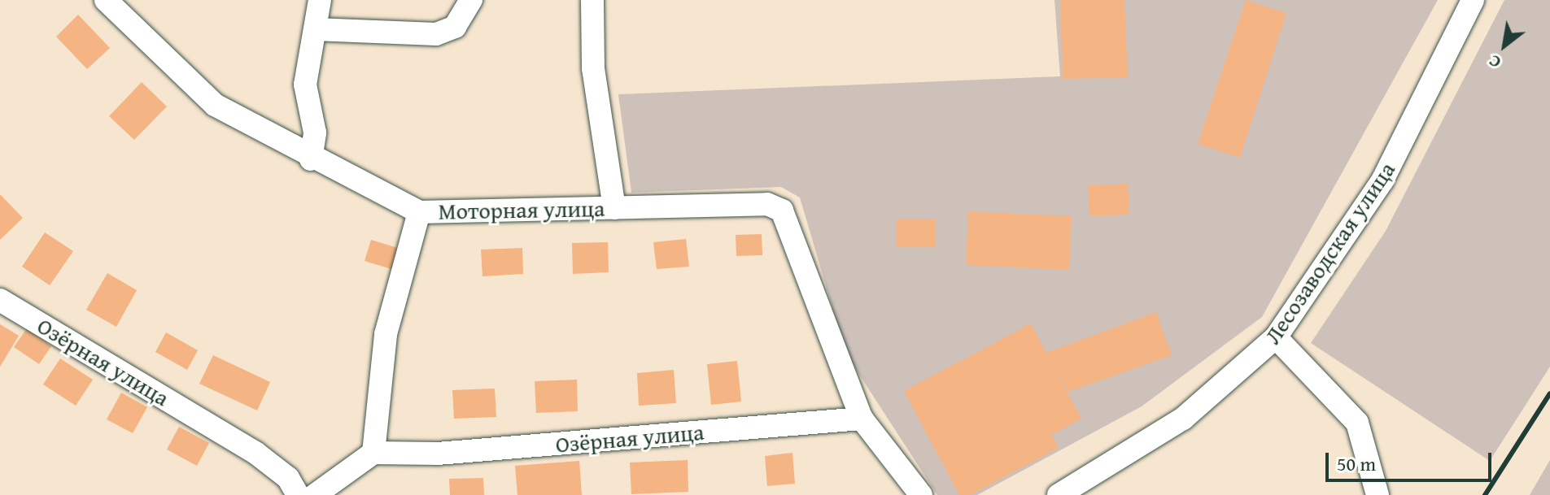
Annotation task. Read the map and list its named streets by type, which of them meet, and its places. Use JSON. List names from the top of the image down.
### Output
{
  "streets": {
    "street": ["Моторная улица", "Лесозаводская улица", "Озёрная улица"]
  },
  "crossings": [
    ["Моторная улица", "Озёрная улица"]
  ],
  "scale_bar": "50 m",
  "north": "bottom left"
}
